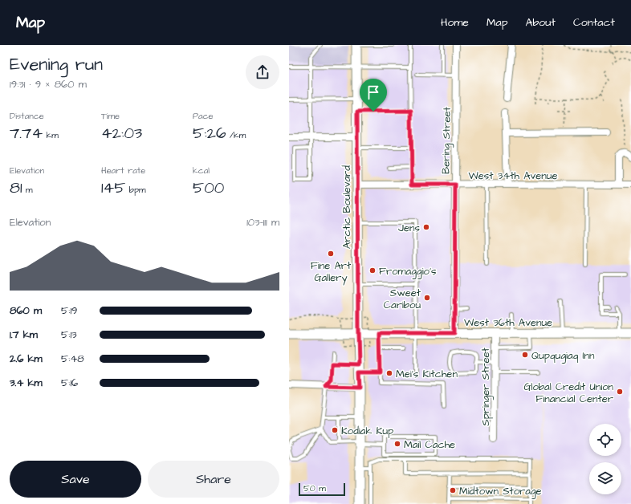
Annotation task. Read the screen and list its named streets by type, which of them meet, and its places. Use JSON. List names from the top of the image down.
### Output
{
  "streets": {
    "main road": ["Arctic Boulevard", "West 36th Avenue"],
    "street": ["Bering Street", "West 34th Avenue", "Springer Street"]
  },
  "crossings": [
    ["Bering Street", "West 34th Avenue"],
    ["Bering Street", "West 36th Avenue"],
    ["West 34th Avenue", "Arctic Boulevard"],
    ["Arctic Boulevard", "West 36th Avenue"],
    ["West 36th Avenue", "Springer Street"]
  ],
  "places": [
    "Jens",
    "Fine Art Gallery",
    "Fromaggio's",
    "Sweet Caribou",
    "Qupqugiaq Inn",
    "Mei’s Kitchen",
    "Global Credit Union Financial Center",
    "Kodiak Kup",
    "Mail Cache",
    "Midtown Storage"
  ],
  "scale_bar": "50 m",
  "page": {
    "header": "Map",
    "nav": [
      "Home",
      "Map",
      "About",
      "Contact"
    ],
    "heading": ["Evening run", "19:31 · 9 × 860 m"],
    "stats": [
      ["Distance", "7.74 km"],
      ["Time", "42:03"],
      ["Pace", "5:26 /km"],
      ["Elevation", "81 m"],
      ["Heart rate", "145 bpm"],
      ["kcal", "500"]
    ],
    "chart": ["Elevation", "103–111 m"],
    "list": [
      {
        "name": "860 m",
        "note": "5:19"
      },
      {
        "name": "1.7 km",
        "note": "5:13"
      },
      {
        "name": "2.6 km",
        "note": "5:48"
      },
      {
        "name": "3.4 km",
        "note": "5:16"
      }
    ],
    "buttons": ["Save", "Share"],
    "scale": "50 m"
  }
}
